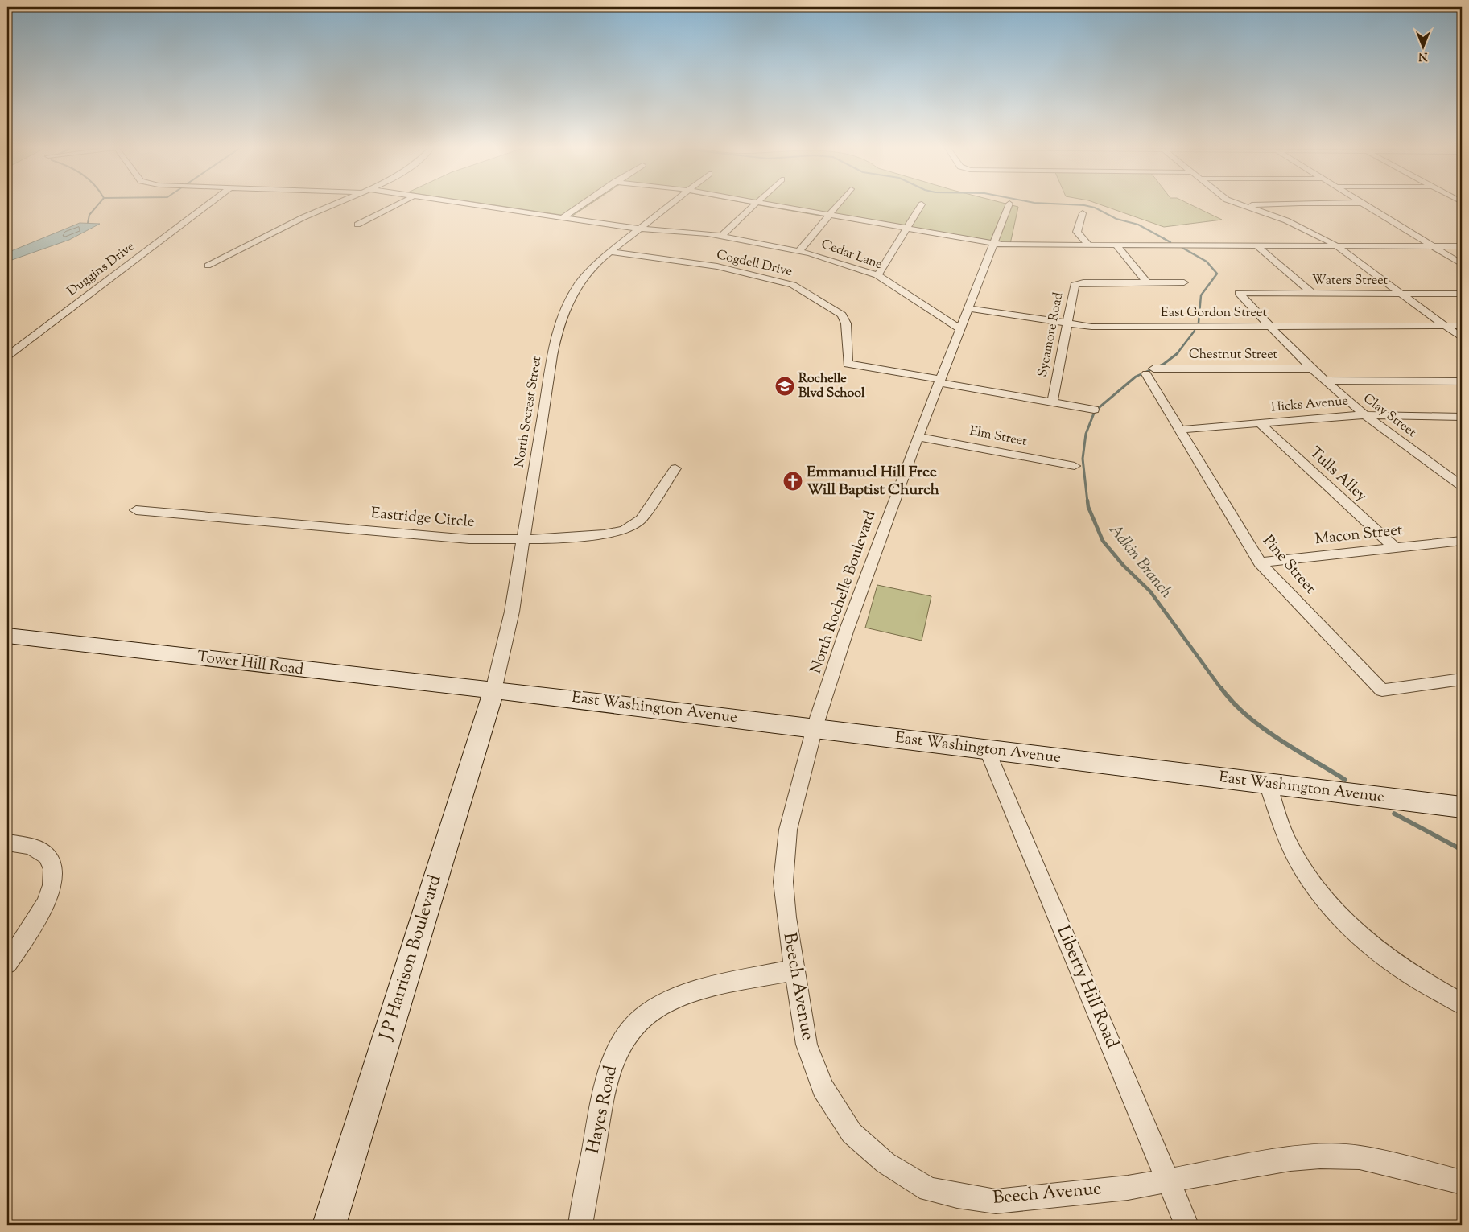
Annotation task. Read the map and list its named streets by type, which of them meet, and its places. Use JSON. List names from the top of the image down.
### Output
{
  "streets": {
    "street": [
      "Cedar Lane",
      "Cogdell Drive",
      "Duggins Drive",
      "Waters Street",
      "East Gordon Street",
      "Sycamore Road",
      "Chestnut Street",
      "Hicks Avenue",
      "North Secrest Street",
      "Clay Street",
      "Elm Street",
      "Tulls Alley",
      "Eastridge Circle",
      "Macon Street",
      "Pine Street",
      "North Rochelle Boulevard",
      "Tower Hill Road",
      "East Washington Avenue",
      "J P Harrison Boulevard",
      "Beech Avenue",
      "Liberty Hill Road",
      "Hayes Road"
    ]
  },
  "crossings": [
    ["Cedar Lane", "North Secrest Street"],
    ["Cedar Lane", "North Rochelle Boulevard"],
    ["Cogdell Drive", "North Secrest Street"],
    ["Cogdell Drive", "North Rochelle Boulevard"],
    ["Waters Street", "Clay Street"],
    ["East Gordon Street", "Sycamore Road"],
    ["East Gordon Street", "Clay Street"],
    ["East Gordon Street", "North Rochelle Boulevard"],
    ["Chestnut Street", "Hicks Avenue"],
    ["Chestnut Street", "Clay Street"],
    ["Chestnut Street", "Pine Street"],
    ["Hicks Avenue", "Clay Street"],
    ["Hicks Avenue", "Tulls Alley"],
    ["Hicks Avenue", "Pine Street"],
    ["North Secrest Street", "Eastridge Circle"],
    ["North Secrest Street", "Tower Hill Road"],
    ["North Secrest Street", "East Washington Avenue"],
    ["North Secrest Street", "J P Harrison Boulevard"],
    ["Elm Street", "North Rochelle Boulevard"],
    ["Tulls Alley", "Macon Street"],
    ["Macon Street", "Pine Street"],
    ["North Rochelle Boulevard", "East Washington Avenue"],
    ["North Rochelle Boulevard", "Beech Avenue"],
    ["Tower Hill Road", "East Washington Avenue"],
    ["Tower Hill Road", "J P Harrison Boulevard"],
    ["East Washington Avenue", "J P Harrison Boulevard"],
    ["East Washington Avenue", "Beech Avenue"],
    ["East Washington Avenue", "Liberty Hill Road"],
    ["Beech Avenue", "Liberty Hill Road"],
    ["Beech Avenue", "Hayes Road"]
  ],
  "water": ["Adkin Branch"],
  "places": {
    "school or university": ["Rochelle Blvd School"],
    "church": ["Emmanuel Hill Free Will Baptist Church"]
  },
  "north": "bottom"
}
